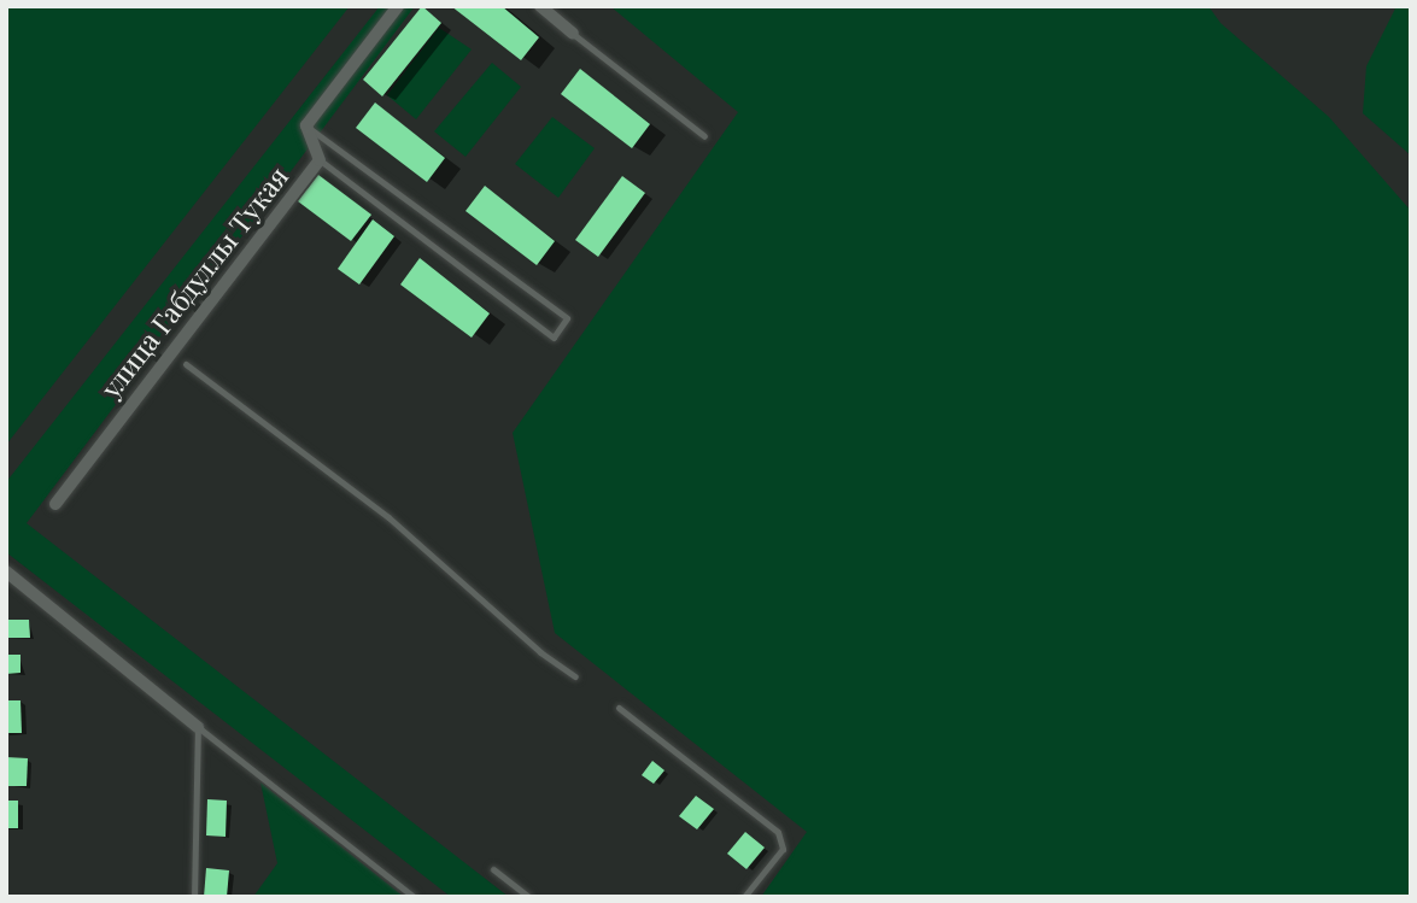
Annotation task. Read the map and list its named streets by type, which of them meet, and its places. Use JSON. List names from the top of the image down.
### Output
{
  "streets": {
    "street": ["улица Габдуллы Тукая"]
  }
}
